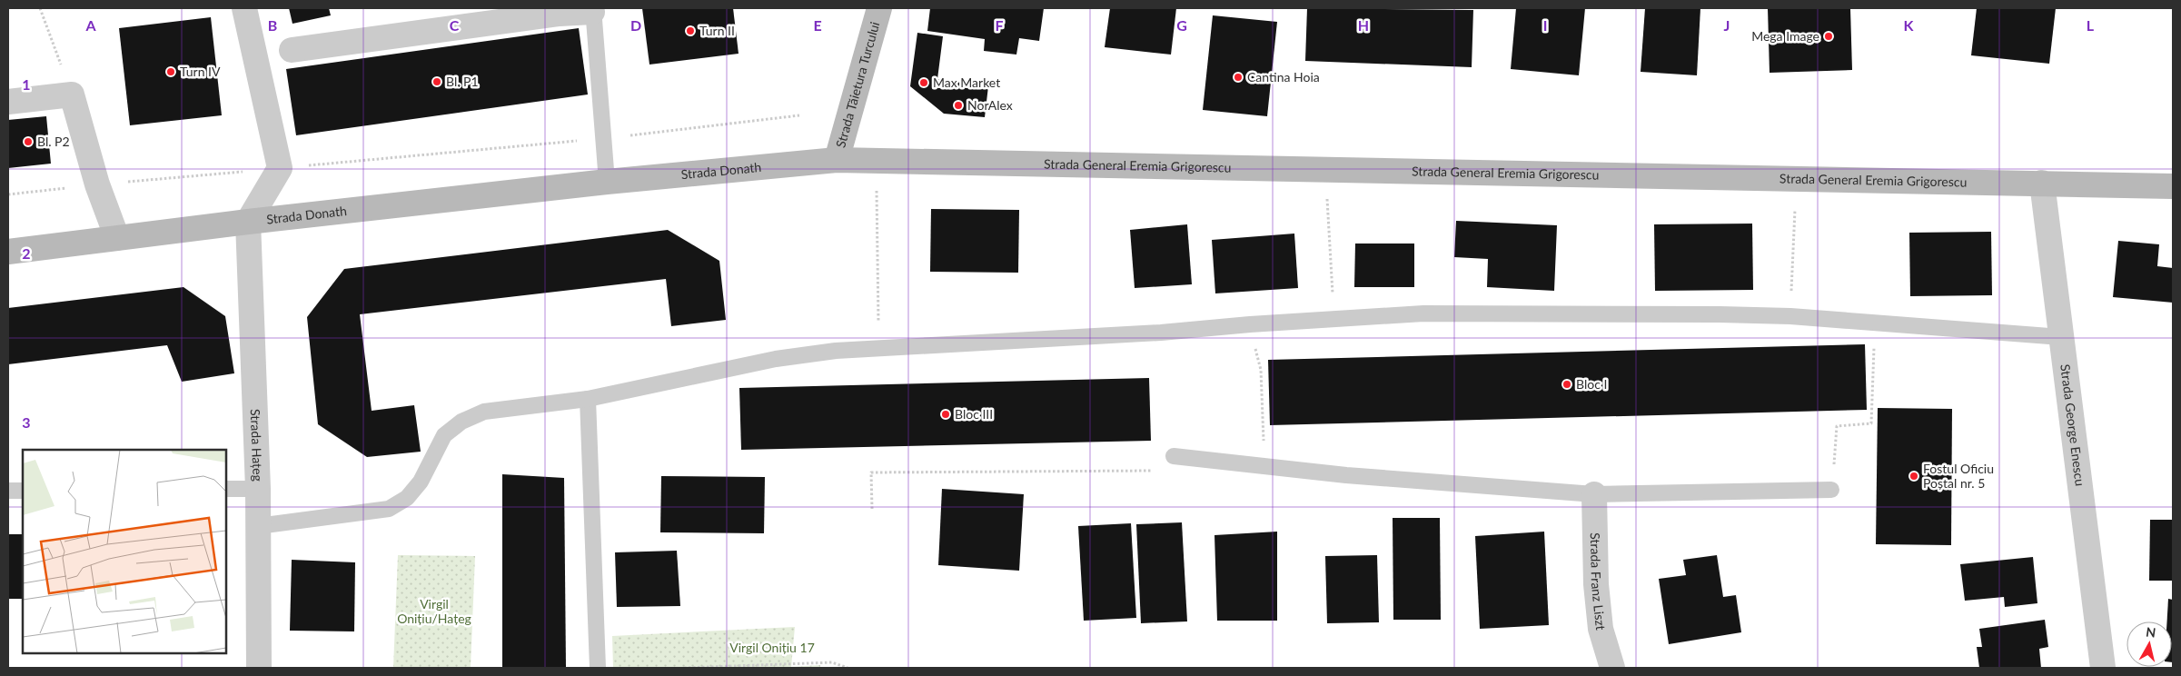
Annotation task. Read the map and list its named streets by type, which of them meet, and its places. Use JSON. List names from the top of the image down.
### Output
{
  "streets": {
    "main road": ["Strada Tăietura Turcului", "Strada General Eremia Grigorescu", "Strada Donath"],
    "street": ["Strada George Enescu", "Strada Hațeg", "Strada Franz Liszt"]
  },
  "crossings": [
    ["Strada Tăietura Turcului", "Strada General Eremia Grigorescu"],
    ["Strada Tăietura Turcului", "Strada Donath"],
    ["Strada General Eremia Grigorescu", "Strada Donath"],
    ["Strada General Eremia Grigorescu", "Strada George Enescu"],
    ["Strada Donath", "Strada Hațeg"]
  ],
  "parks": ["Virgil Onițiu/Hațeg", "Virgil Onițiu 17"],
  "places": [
    "Turn II",
    "Mega Image",
    "Turn IV",
    "Cantina Hoia",
    "Bl. P1",
    "Max Market",
    "NorAlex",
    "Bl. P2",
    "Bloc I",
    "Bloc III",
    "Fostul Oficiu Poștal nr. 5"
  ],
  "north": "top",
  "grid": {
    "columns": [
      "A",
      "B",
      "C",
      "D",
      "E",
      "F",
      "G",
      "H",
      "I",
      "J",
      "K",
      "L"
    ],
    "rows": ["1", "2", "3"]
  }
}
